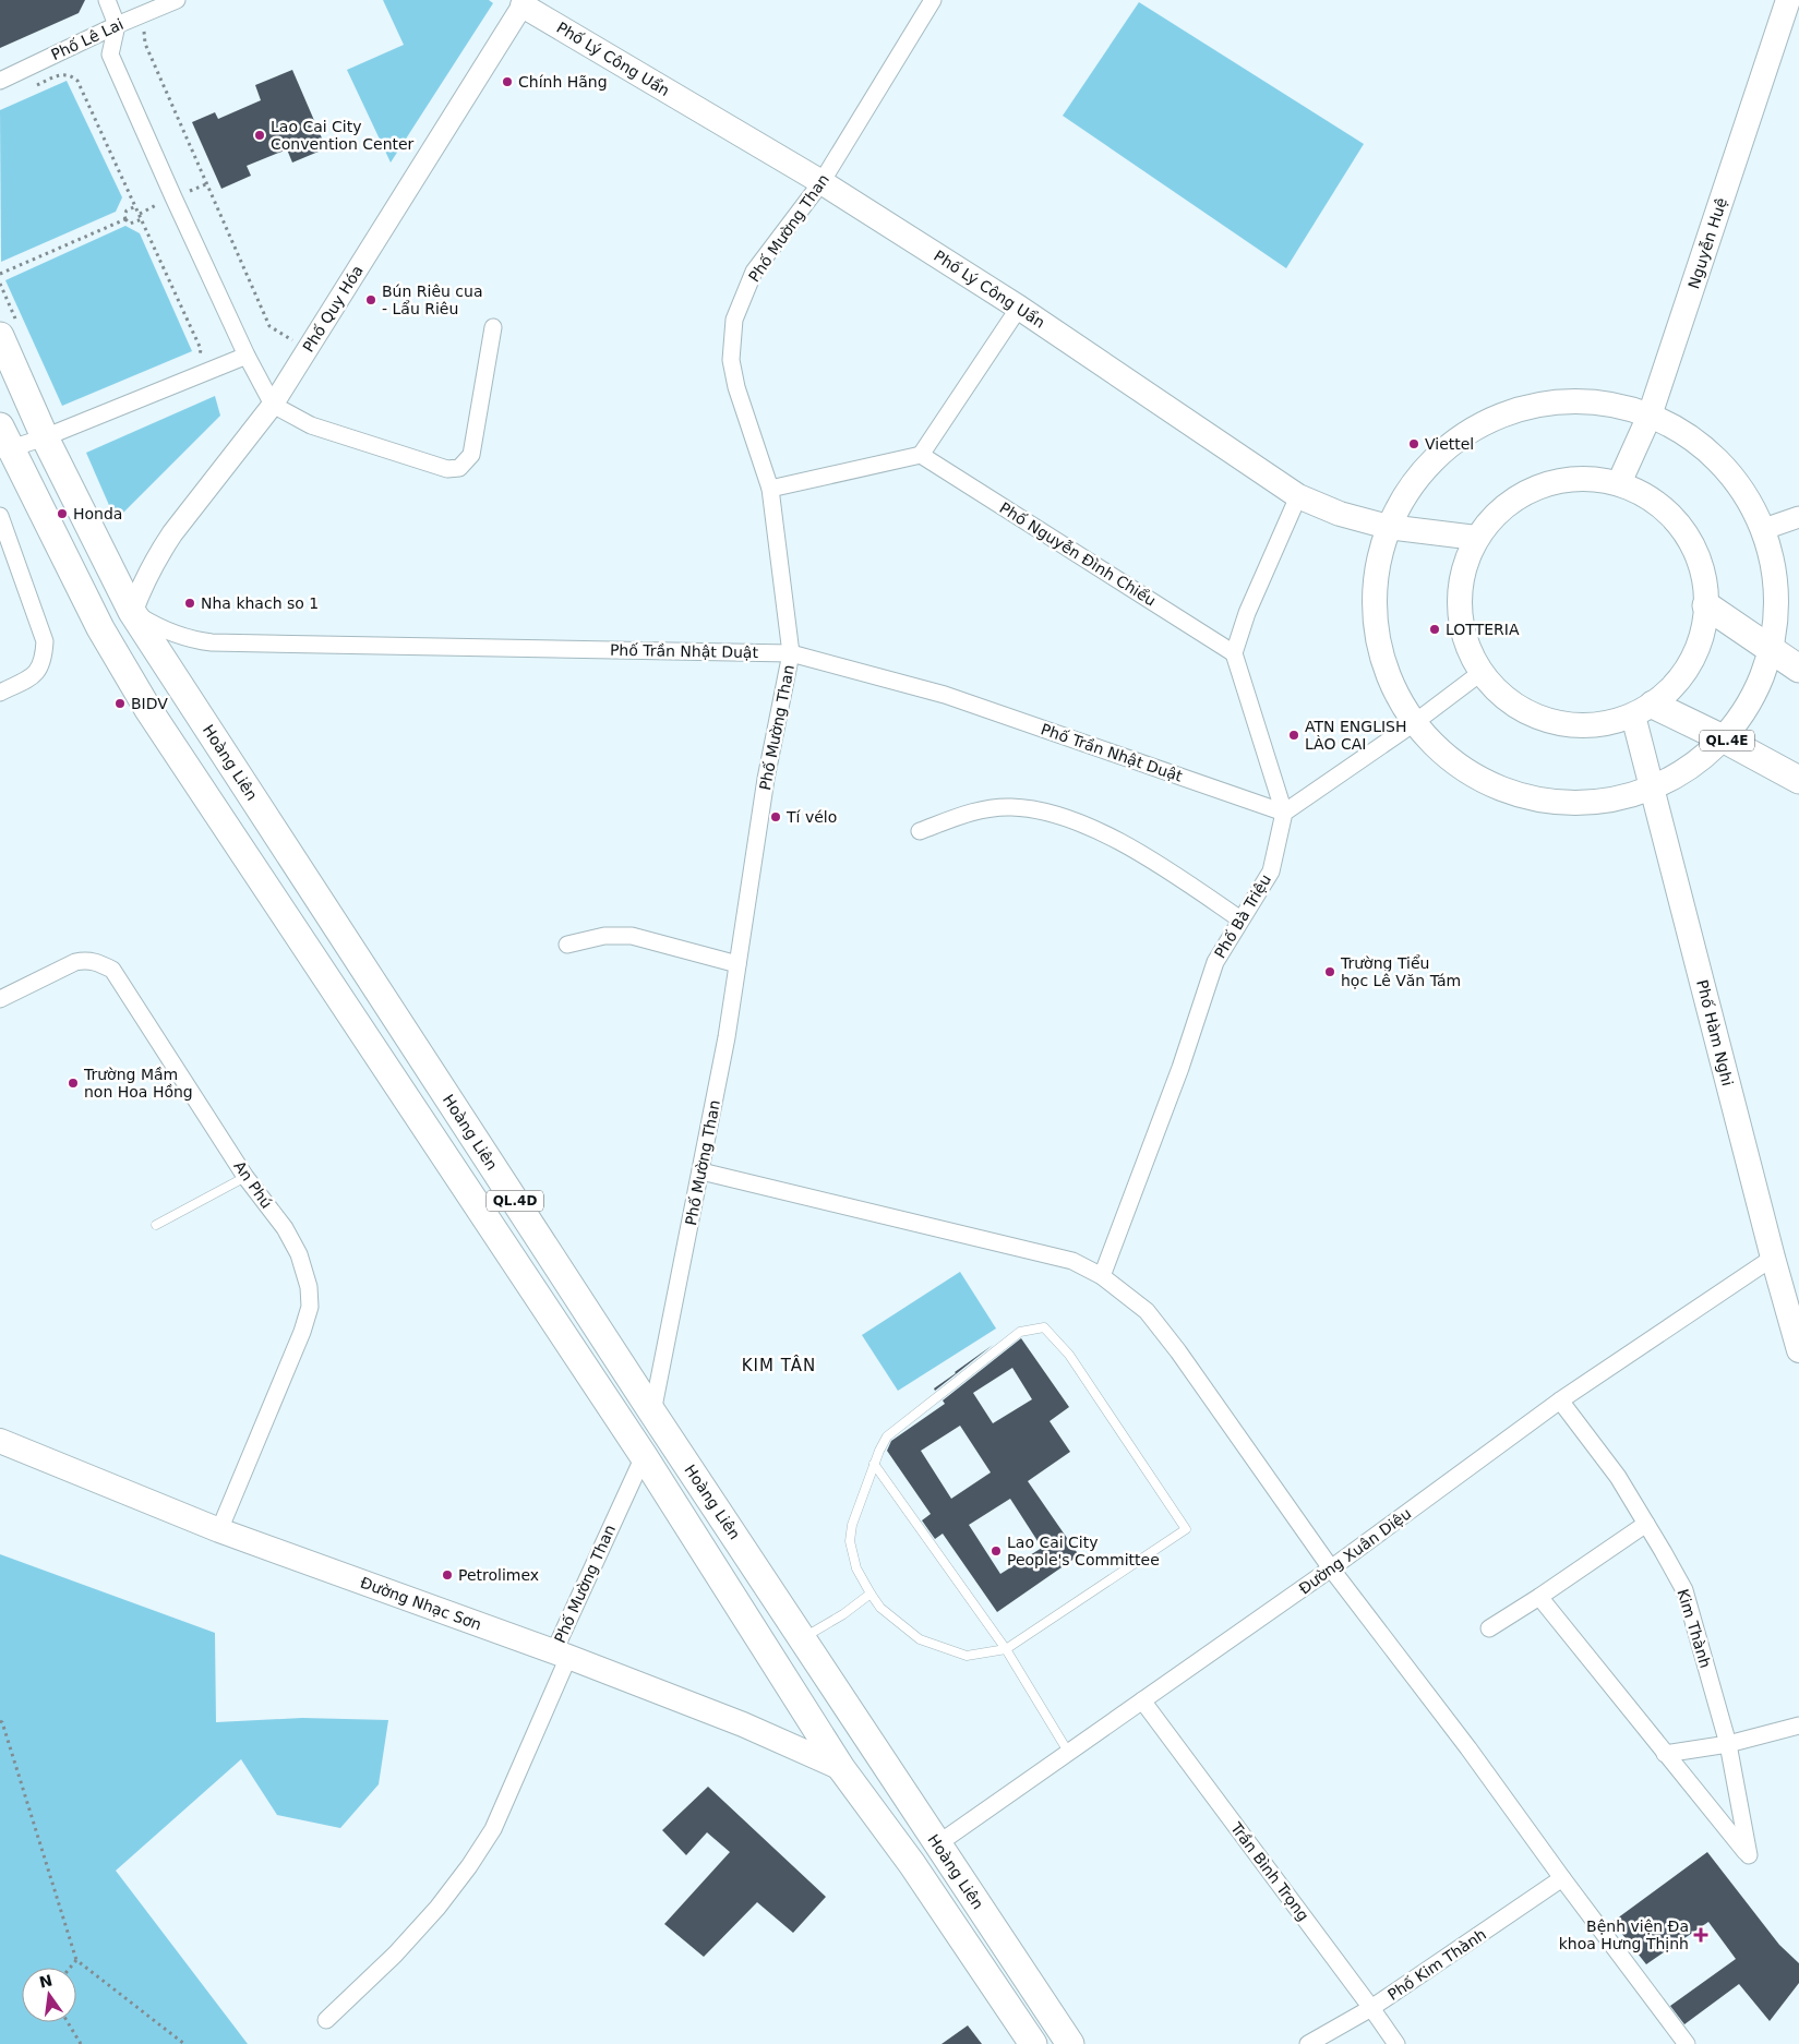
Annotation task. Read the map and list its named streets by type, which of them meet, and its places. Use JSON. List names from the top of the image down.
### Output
{
  "streets": {
    "main road": [
      "Phố Lý Công Uẩn",
      "Nguyễn Huệ",
      "QL.4E",
      "Hoàng Liên",
      "Phố Hàm Nghi",
      "QL.4D",
      "Đường Nhạc Sơn"
    ],
    "street": [
      "Phố Lê Lai",
      "Phố Mường Than",
      "Phố Quy Hóa",
      "Phố Nguyễn Đình Chiểu",
      "Phố Trần Nhật Duật",
      "Phố Bà Triệu",
      "An Phú",
      "Đường Xuân Diệu",
      "Kim Thành",
      "Trần Bình Trọng",
      "Phố Kim Thành"
    ]
  },
  "crossings": [
    ["Phố Lý Công Uẩn", "Phố Mường Than"],
    ["Phố Lý Công Uẩn", "Phố Quy Hóa"],
    ["Phố Mường Than", "Phố Trần Nhật Duật"],
    ["Phố Mường Than", "Hoàng Liên"],
    ["Phố Mường Than", "QL.4D"],
    ["Phố Mường Than", "Đường Nhạc Sơn"],
    ["Phố Quy Hóa", "Phố Trần Nhật Duật"],
    ["Phố Quy Hóa", "Hoàng Liên"],
    ["Phố Trần Nhật Duật", "Hoàng Liên"],
    ["Phố Trần Nhật Duật", "Phố Bà Triệu"],
    ["QL.4E", "Phố Hàm Nghi"],
    ["Hoàng Liên", "Đường Xuân Diệu"],
    ["Phố Hàm Nghi", "Đường Xuân Diệu"],
    ["An Phú", "Đường Nhạc Sơn"],
    ["QL.4D", "Đường Nhạc Sơn"],
    ["Đường Xuân Diệu", "Kim Thành"],
    ["Đường Xuân Diệu", "Trần Bình Trọng"],
    ["Trần Bình Trọng", "Phố Kim Thành"]
  ],
  "districts": ["KIM TÂN"],
  "places": {
    "other": [
      "Chính Hãng",
      "Lao Cai City Convention Center",
      "Bún Riêu cua - Lẩu Riêu",
      "Viettel",
      "Honda",
      "Nha khach so 1",
      "LOTTERIA",
      "BIDV",
      "ATN ENGLISH LÀO CAI",
      "Tí vélo",
      "Trường Tiểu học Lê Văn Tám",
      "Trường Mầm non Hoa Hồng",
      "Lao Cai City People's Committee",
      "Petrolimex"
    ],
    "health": ["Bệnh viện Đa khoa Hưng Thịnh"]
  },
  "north": "top"
}
